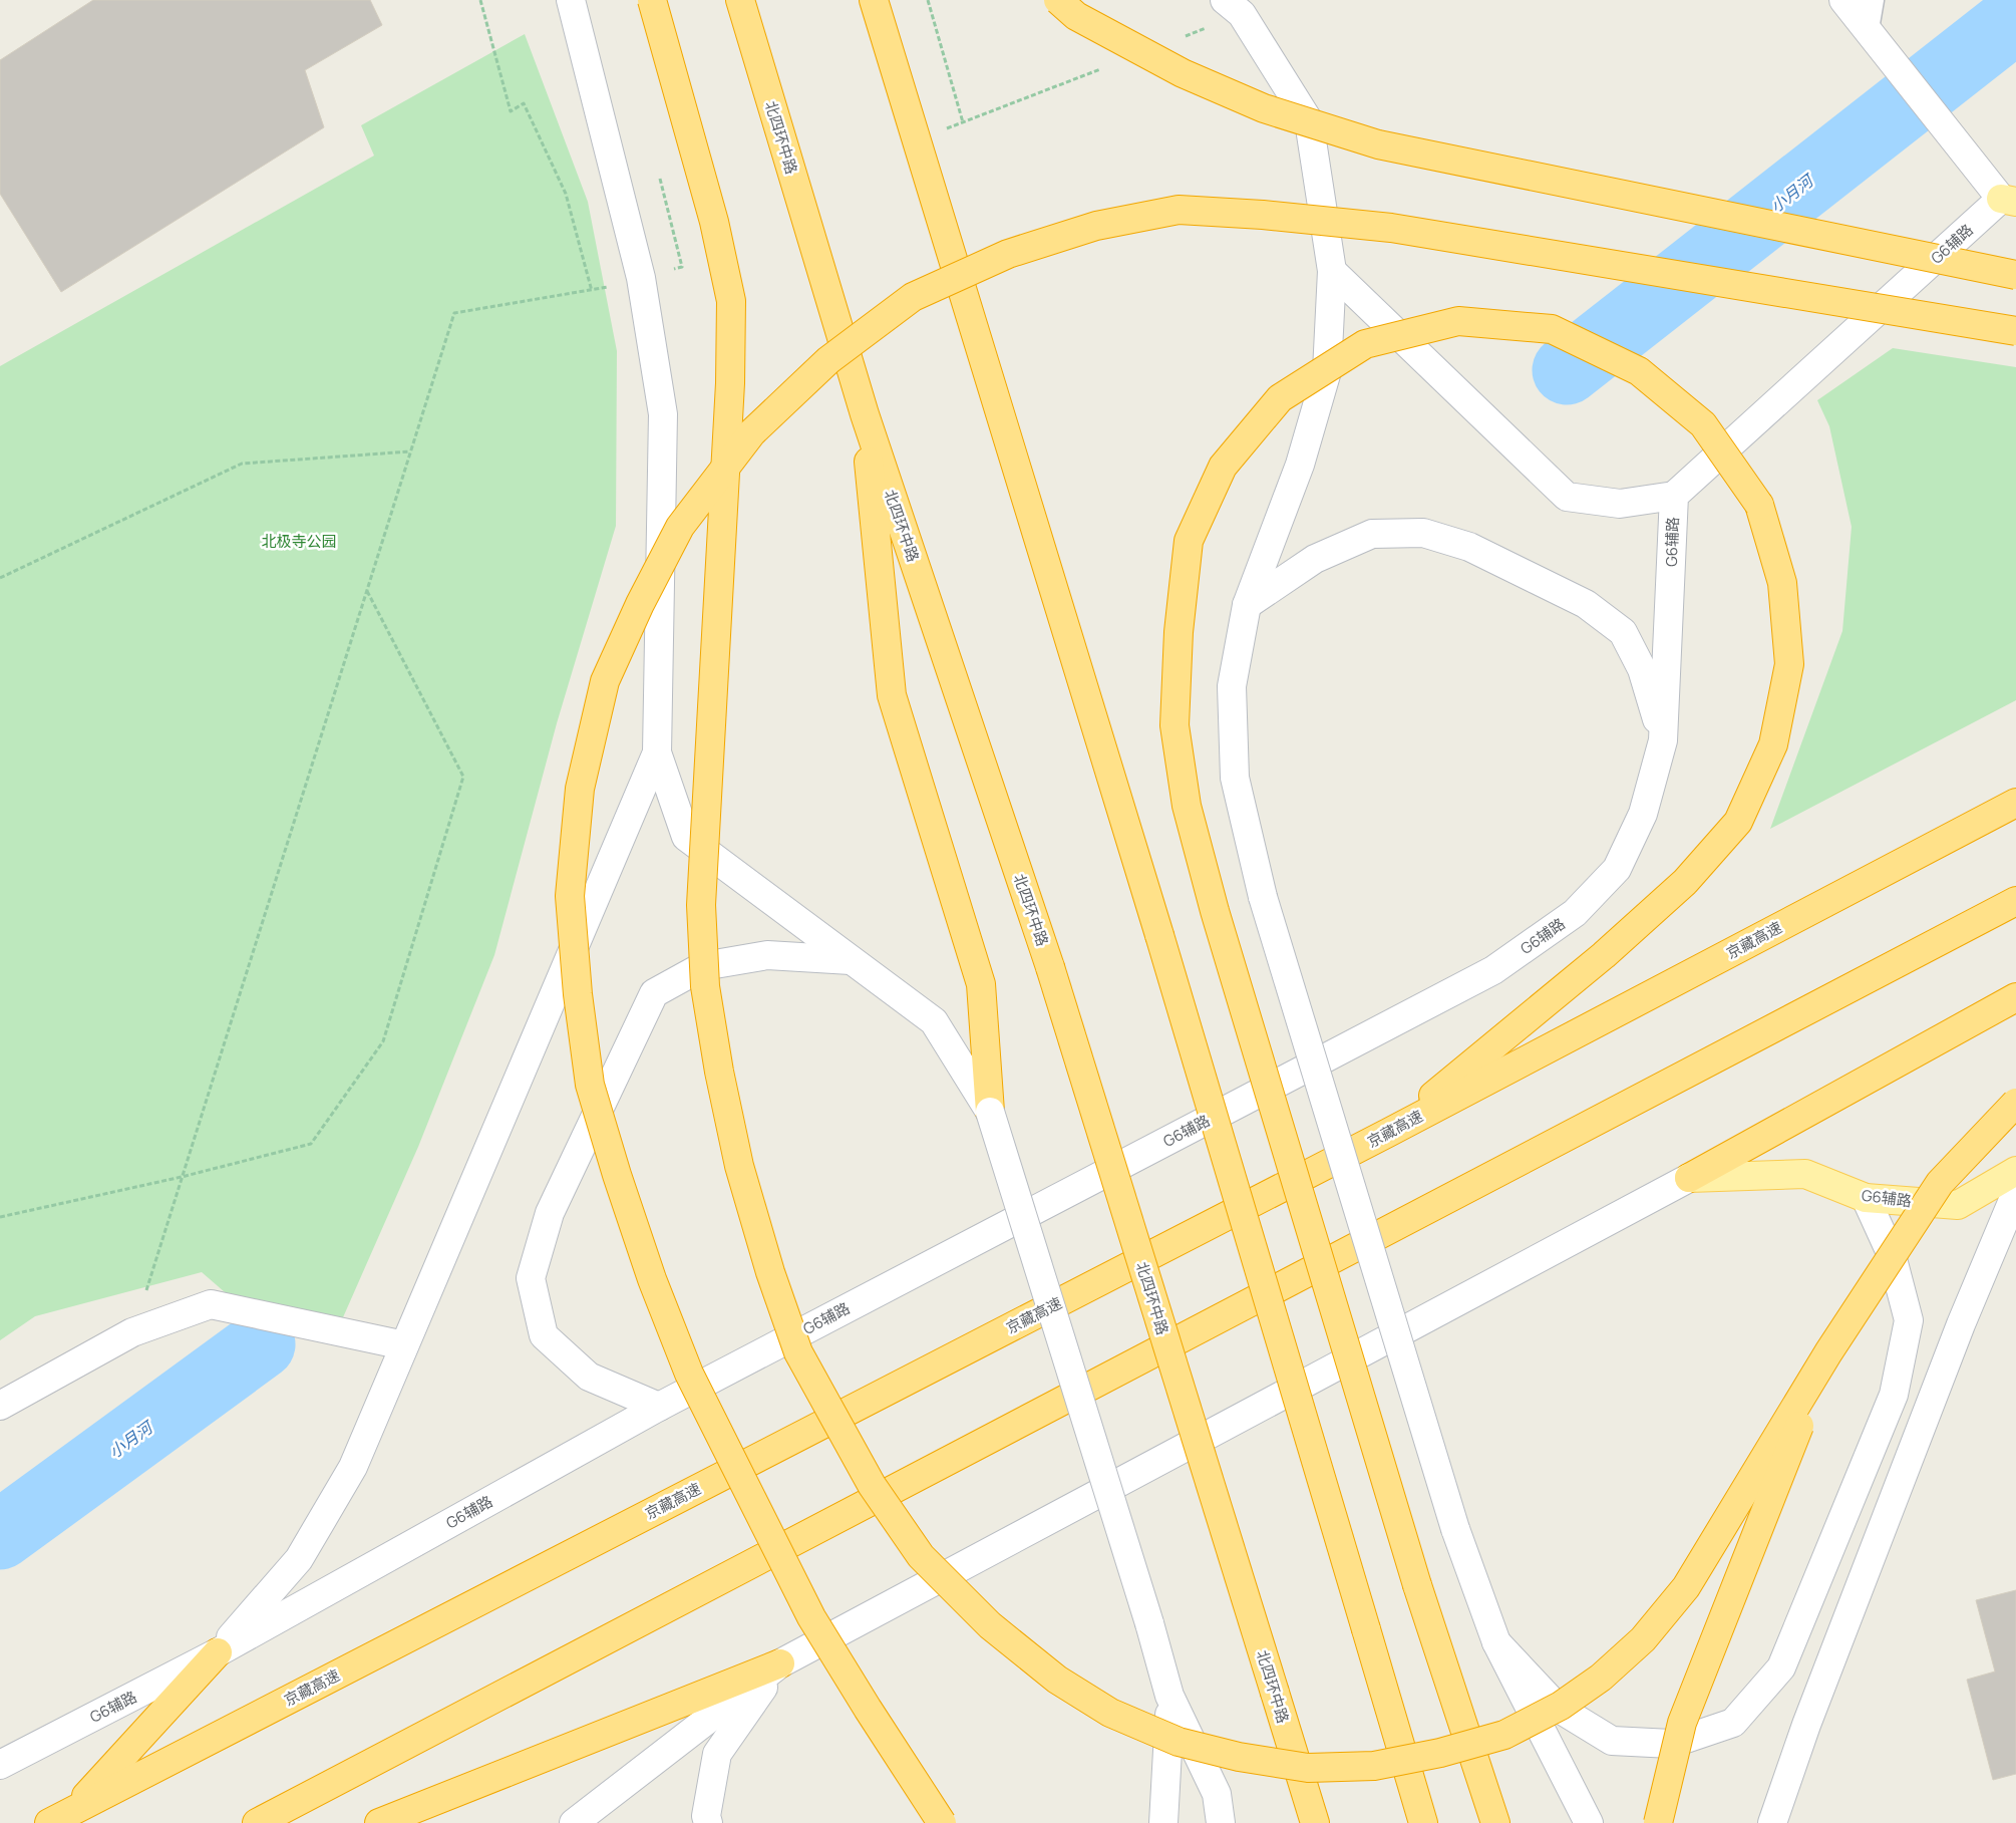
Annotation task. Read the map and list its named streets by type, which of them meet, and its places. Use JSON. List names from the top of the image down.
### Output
{
  "streets": {
    "highway": ["北四环中路", "京藏高速"],
    "main road": ["G6辅路"]
  },
  "water": ["小月河"],
  "parks": ["北极寺公园"]
}
